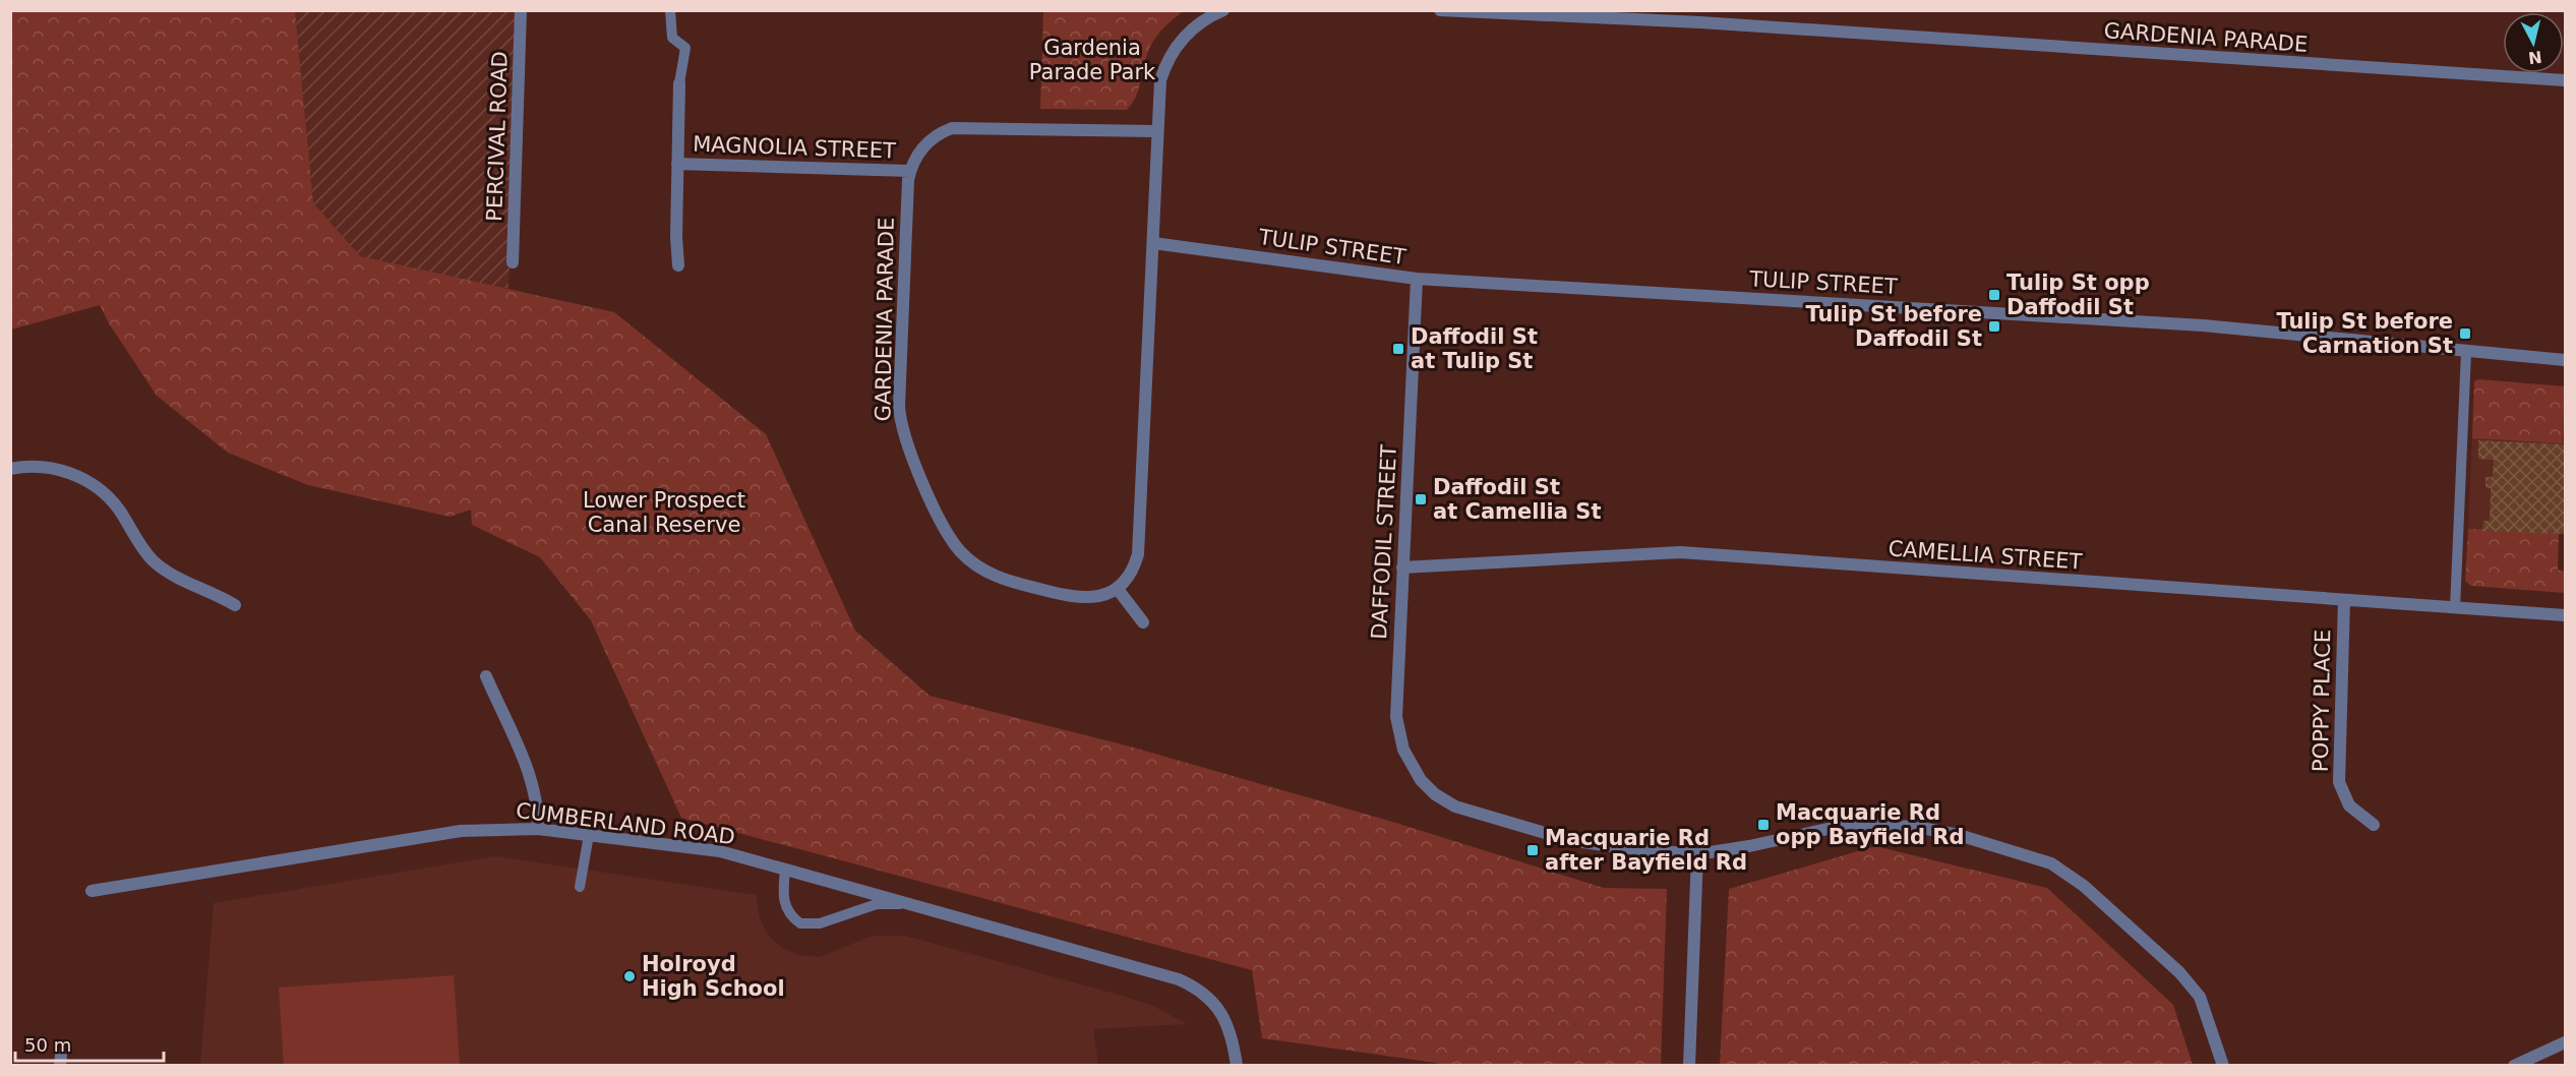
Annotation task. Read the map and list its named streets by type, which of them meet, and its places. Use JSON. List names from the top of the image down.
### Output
{
  "streets": {
    "street": [
      "GARDENIA PARADE",
      "PERCIVAL ROAD",
      "MAGNOLIA STREET",
      "TULIP STREET",
      "DAFFODIL STREET",
      "CAMELLIA STREET",
      "POPPY PLACE",
      "CUMBERLAND ROAD"
    ]
  },
  "crossings": [
    ["GARDENIA PARADE", "MAGNOLIA STREET"],
    ["TULIP STREET", "DAFFODIL STREET"],
    ["DAFFODIL STREET", "CAMELLIA STREET"],
    ["CAMELLIA STREET", "POPPY PLACE"]
  ],
  "parks": ["Gardenia Parade Park", "Lower Prospect Canal Reserve"],
  "places": {
    "transit": [
      "Tulip St opp Daffodil St",
      "Tulip St before Daffodil St",
      "Tulip St before Carnation St",
      "Daffodil St at Tulip St",
      "Daffodil St at Camellia St",
      "Macquarie Rd opp Bayfield Rd",
      "Macquarie Rd after Bayfield Rd"
    ],
    "other": ["Holroyd High School"]
  },
  "scale_bar": "50 m",
  "north": "bottom"
}
